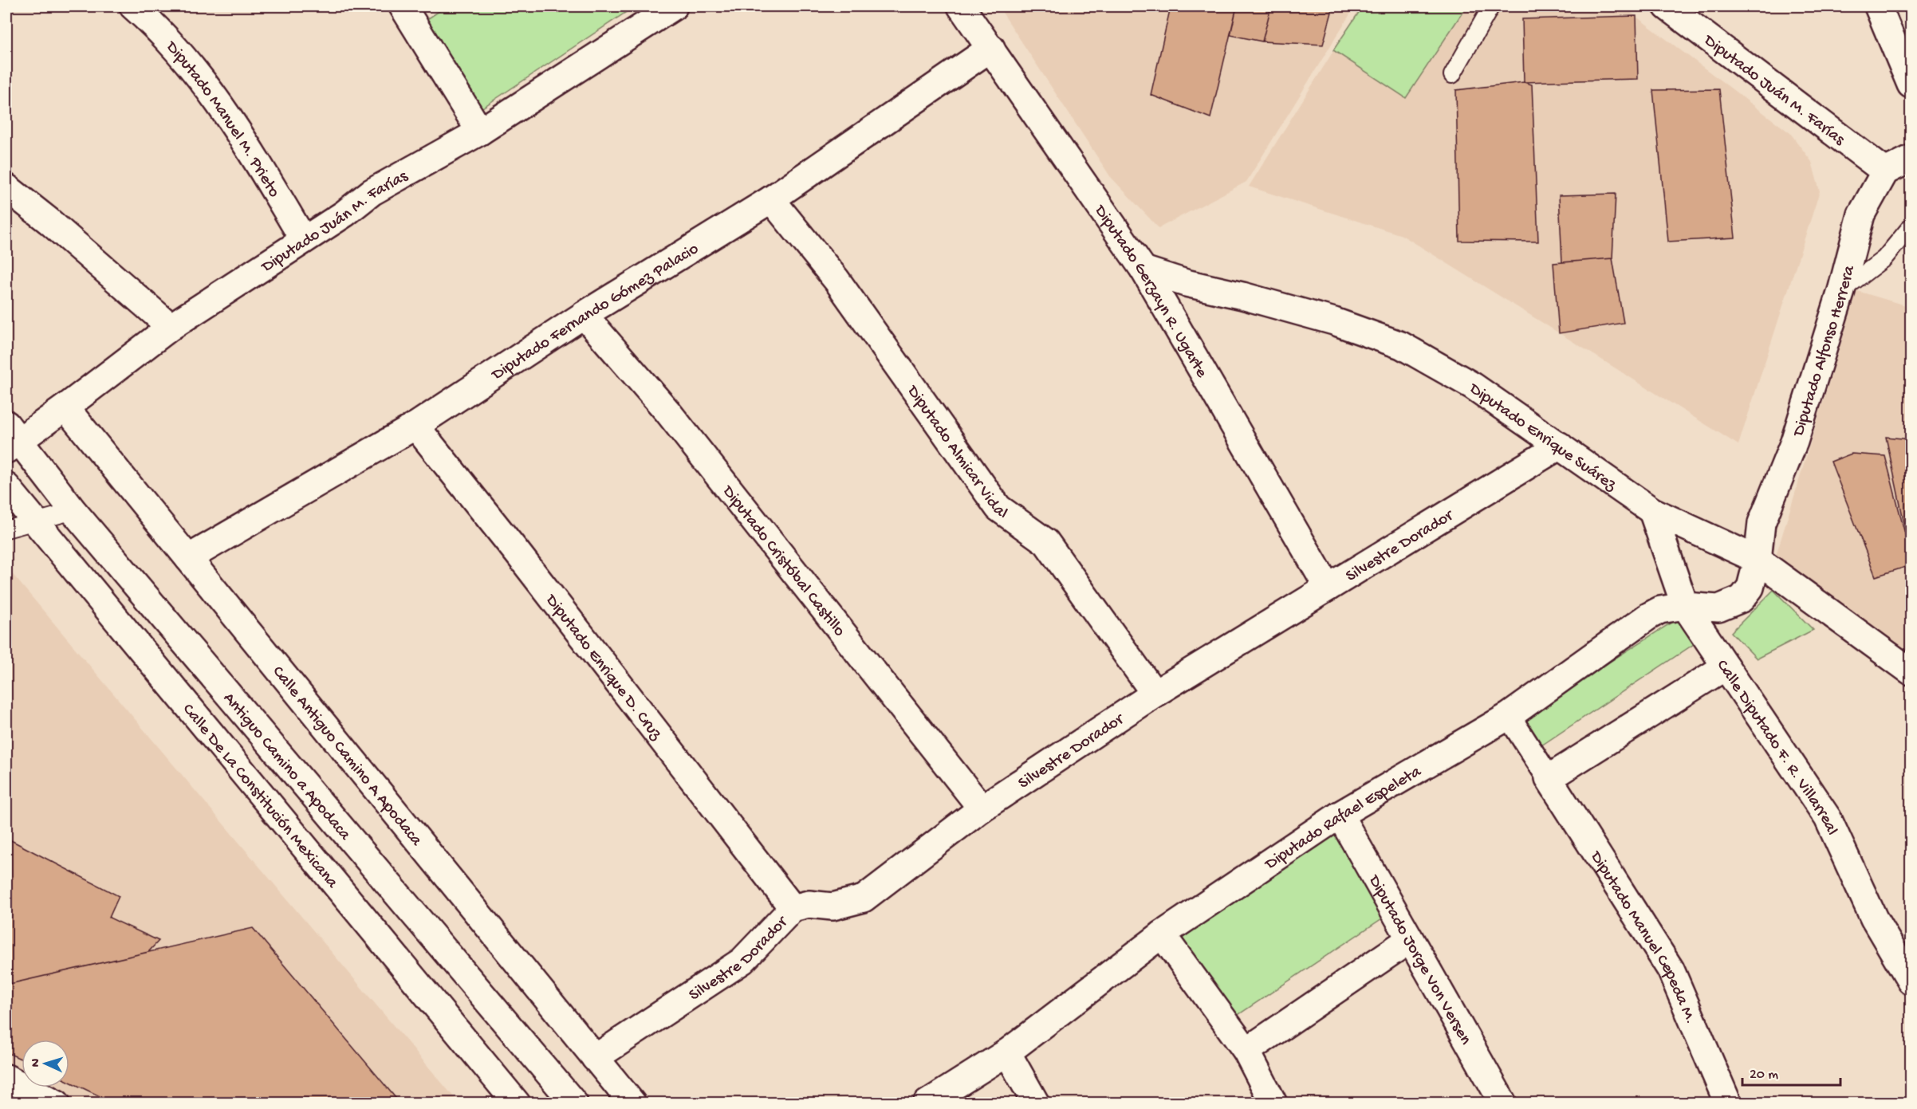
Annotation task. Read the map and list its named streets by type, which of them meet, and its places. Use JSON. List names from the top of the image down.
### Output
{
  "streets": {
    "street": [
      "Diputado Juán M. Farías",
      "Diputado Manuel M. Prieto",
      "Diputado Gerzayn R. Ugarte",
      "Diputado Fernando Gómez Palacio",
      "Diputado Alfonso Herrera",
      "Diputado Enrique Suárez",
      "Diputado Almicar Vidal",
      "Silvestre Dorador",
      "Diputado Cristóbal Castillo",
      "Diputado Enrique D. Cruz",
      "Calle Diputado F. R. Villarreal",
      "Calle Antiguo Camino A Apodaca",
      "Antiguo Camino a Apodaca",
      "Calle De La Constitución Mexicana",
      "Diputado Rafael Espeleta",
      "Diputado Manuel Cepeda M.",
      "Diputado Jorge Von Versen"
    ]
  },
  "crossings": [
    ["Diputado Juán M. Farías", "Diputado Manuel M. Prieto"],
    ["Diputado Juán M. Farías", "Diputado Alfonso Herrera"],
    ["Diputado Juán M. Farías", "Calle Antiguo Camino A Apodaca"],
    ["Diputado Juán M. Farías", "Antiguo Camino a Apodaca"],
    ["Diputado Gerzayn R. Ugarte", "Diputado Fernando Gómez Palacio"],
    ["Diputado Gerzayn R. Ugarte", "Diputado Enrique Suárez"],
    ["Diputado Gerzayn R. Ugarte", "Silvestre Dorador"],
    ["Diputado Fernando Gómez Palacio", "Diputado Almicar Vidal"],
    ["Diputado Fernando Gómez Palacio", "Diputado Cristóbal Castillo"],
    ["Diputado Fernando Gómez Palacio", "Diputado Enrique D. Cruz"],
    ["Diputado Fernando Gómez Palacio", "Calle Antiguo Camino A Apodaca"],
    ["Diputado Alfonso Herrera", "Diputado Enrique Suárez"],
    ["Diputado Alfonso Herrera", "Diputado Rafael Espeleta"],
    ["Diputado Enrique Suárez", "Silvestre Dorador"],
    ["Diputado Enrique Suárez", "Calle Diputado F. R. Villarreal"],
    ["Diputado Enrique Suárez", "Diputado Rafael Espeleta"],
    ["Diputado Almicar Vidal", "Silvestre Dorador"],
    ["Silvestre Dorador", "Diputado Cristóbal Castillo"],
    ["Silvestre Dorador", "Diputado Enrique D. Cruz"],
    ["Silvestre Dorador", "Calle Antiguo Camino A Apodaca"],
    ["Calle Diputado F. R. Villarreal", "Diputado Rafael Espeleta"],
    ["Diputado Rafael Espeleta", "Diputado Jorge Von Versen"]
  ],
  "scale_bar": "20 m",
  "north": "left"
}
